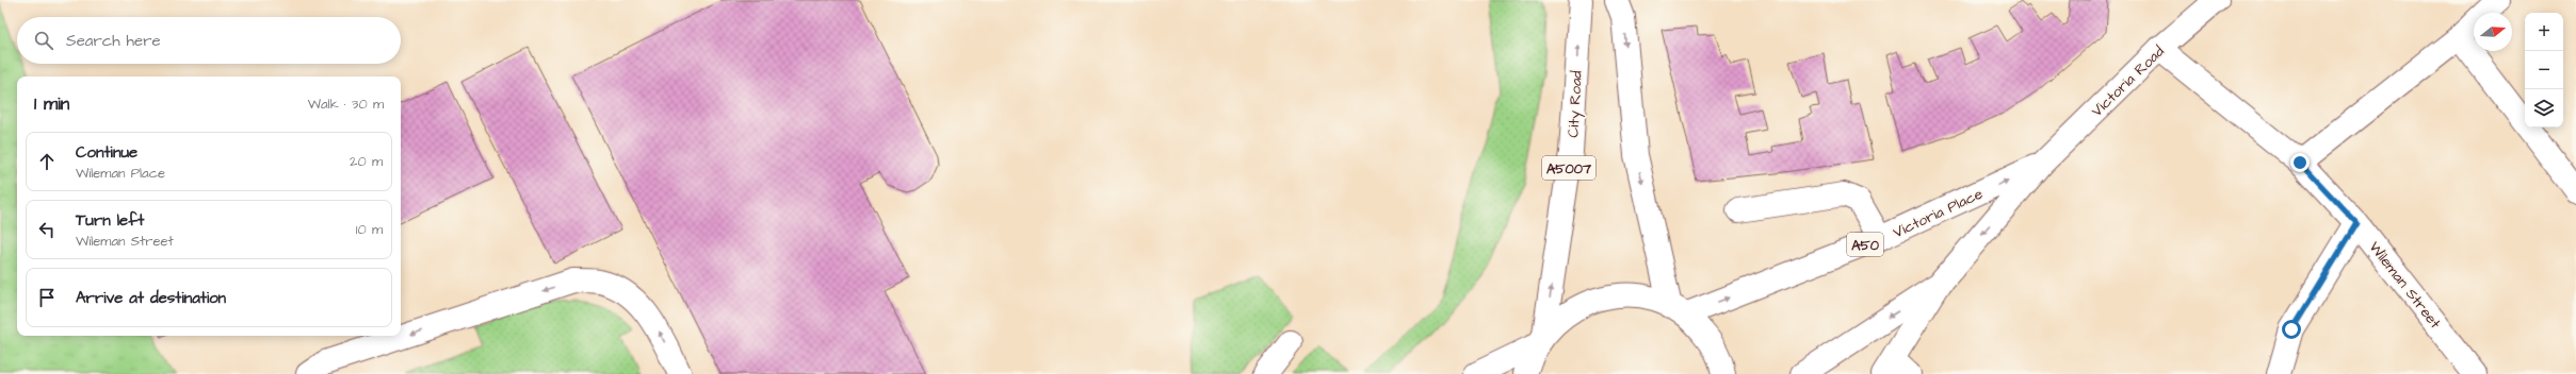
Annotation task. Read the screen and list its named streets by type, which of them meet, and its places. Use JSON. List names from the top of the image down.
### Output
{
  "streets": {
    "main road": [
      "Victoria Road",
      "City Road",
      "A5007",
      "Victoria Place",
      "A50",
      "Wileman Street"
    ]
  },
  "crossings": [
    ["Victoria Road", "Victoria Place"],
    ["Victoria Road", "Wileman Street"]
  ],
  "north": "right",
  "page": {
    "map_buttons": ["+", "−"],
    "search": "Search here",
    "heading": ["1 min", "Walk · 30 m"],
    "list": [
      ["Continue", "Wileman Place", "20 m"],
      ["Turn left", "Wileman Street", "10 m"],
      "Arrive at destination"
    ]
  }
}
